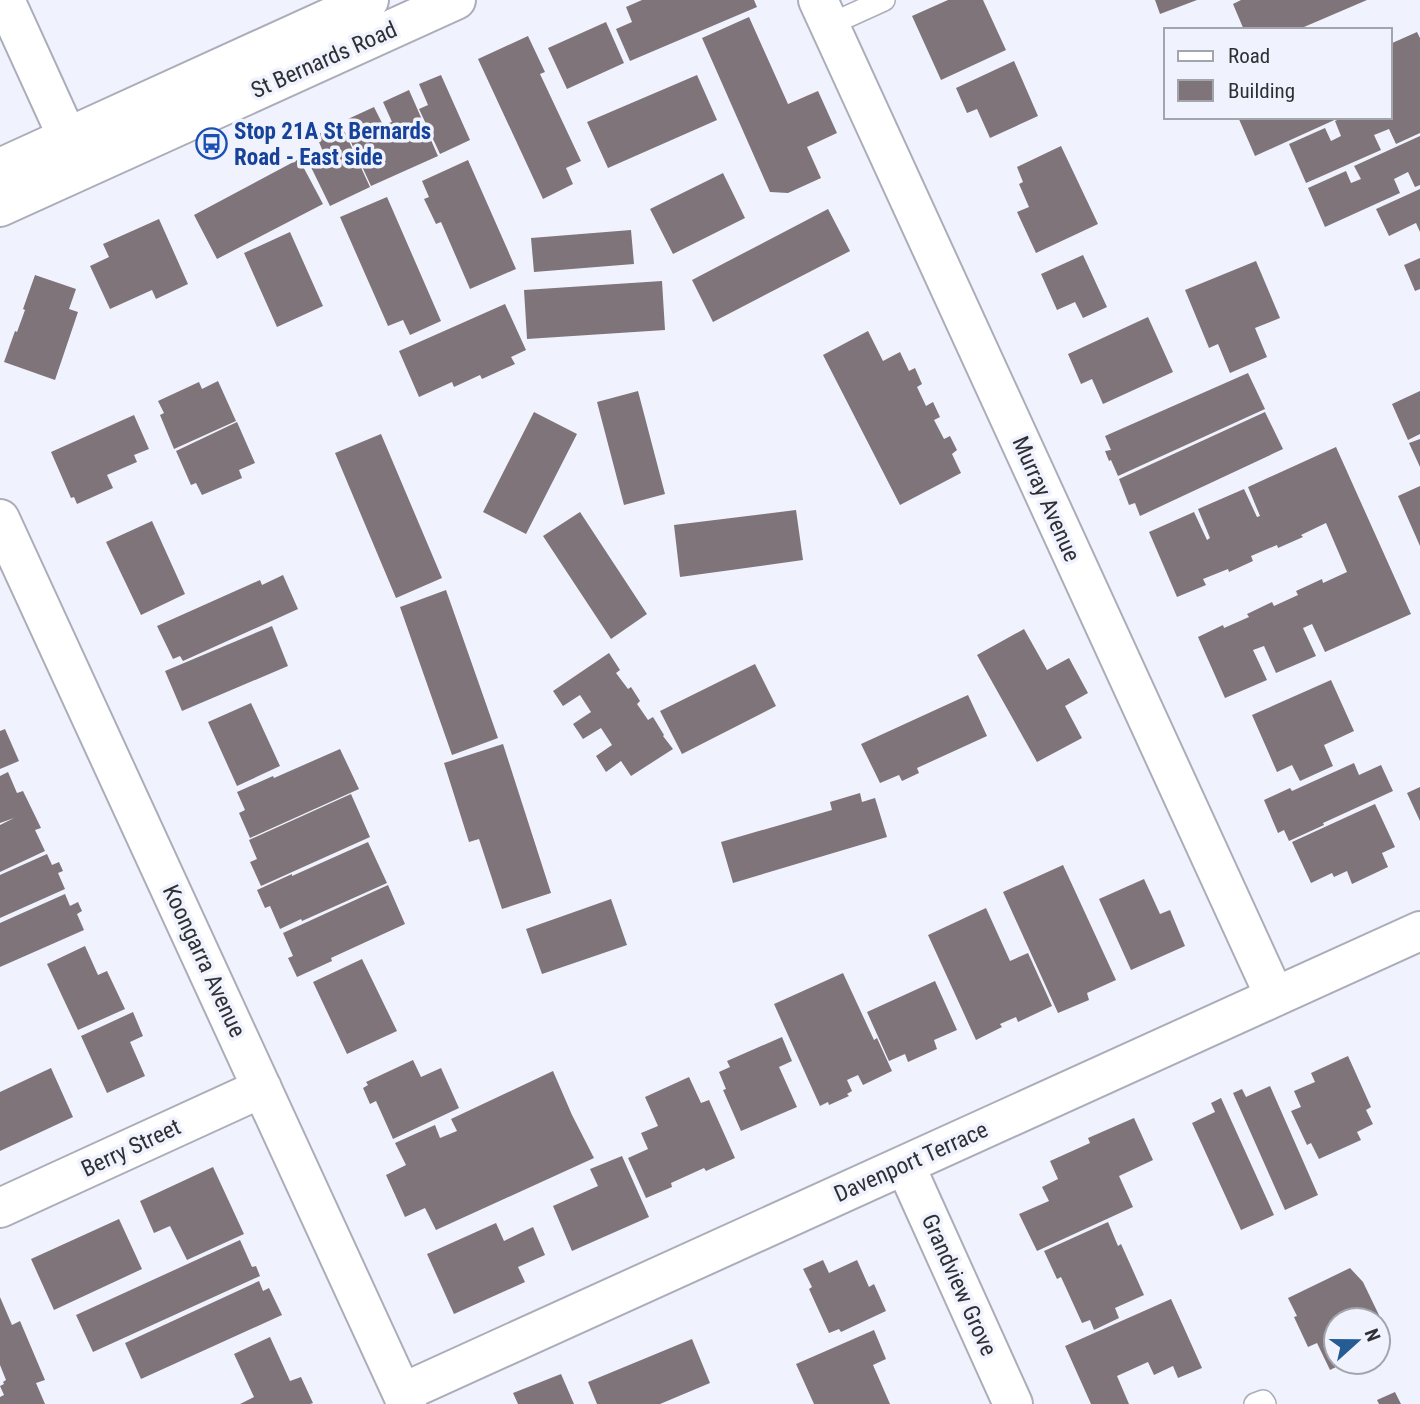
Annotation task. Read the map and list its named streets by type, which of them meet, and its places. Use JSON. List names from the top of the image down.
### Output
{
  "streets": {
    "street": [
      "St Bernards Road",
      "Murray Avenue",
      "Koongarra Avenue",
      "Berry Street",
      "Davenport Terrace",
      "Grandview Grove"
    ]
  },
  "crossings": [
    ["Murray Avenue", "Davenport Terrace"],
    ["Koongarra Avenue", "Berry Street"],
    ["Koongarra Avenue", "Davenport Terrace"],
    ["Davenport Terrace", "Grandview Grove"]
  ],
  "places": {
    "bus stop": ["Stop 21A St Bernards Road - East side"]
  },
  "legend": ["Road", "Building"],
  "north": "right"
}
